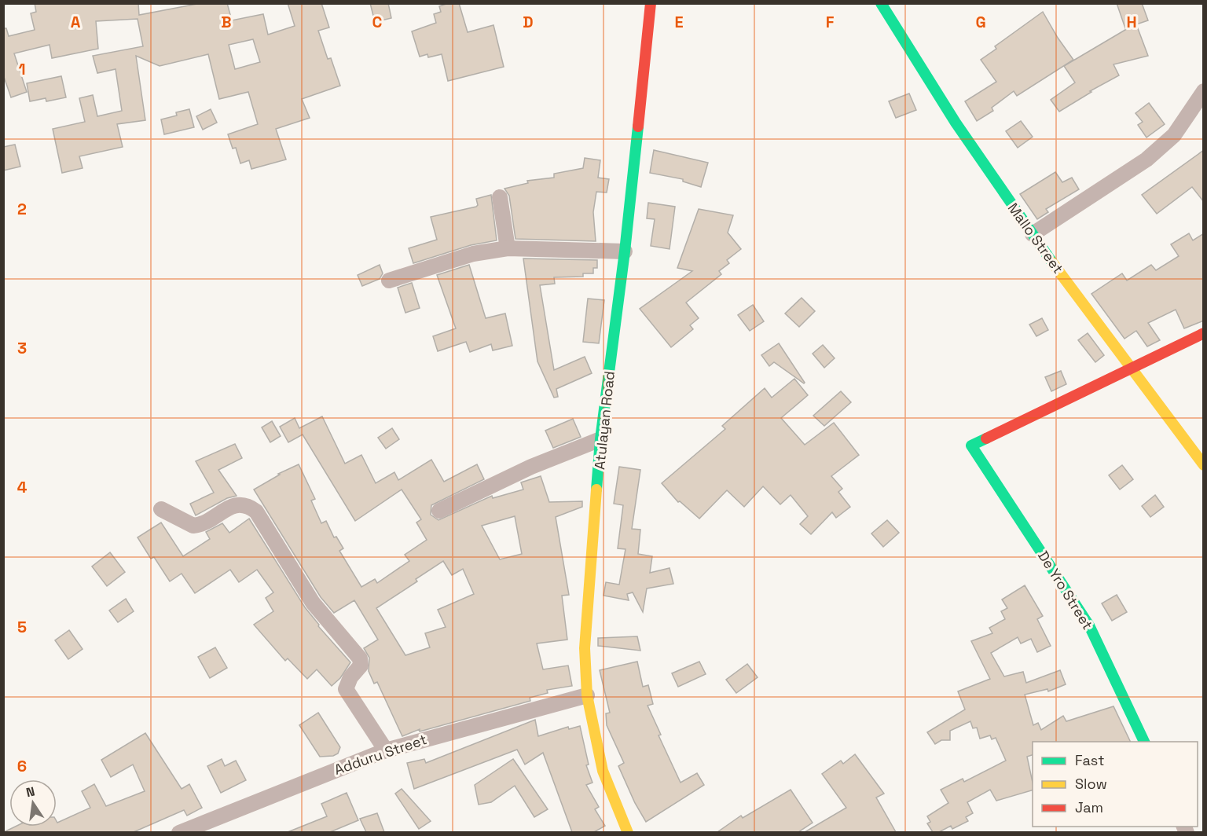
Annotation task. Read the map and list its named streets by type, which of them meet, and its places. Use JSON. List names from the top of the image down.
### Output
{
  "streets": {
    "street": [
      "Mallo Street",
      "Atulayan Road",
      "De Yro Street",
      "Adduru Street"
    ]
  },
  "crossings": [
    ["Mallo Street", "De Yro Street"],
    ["Atulayan Road", "Adduru Street"]
  ],
  "legend": ["Fast", "Slow", "Jam"],
  "north": "top",
  "grid": {
    "columns": [
      "A",
      "B",
      "C",
      "D",
      "E",
      "F",
      "G",
      "H"
    ],
    "rows": [
      "1",
      "2",
      "3",
      "4",
      "5",
      "6"
    ]
  }
}
